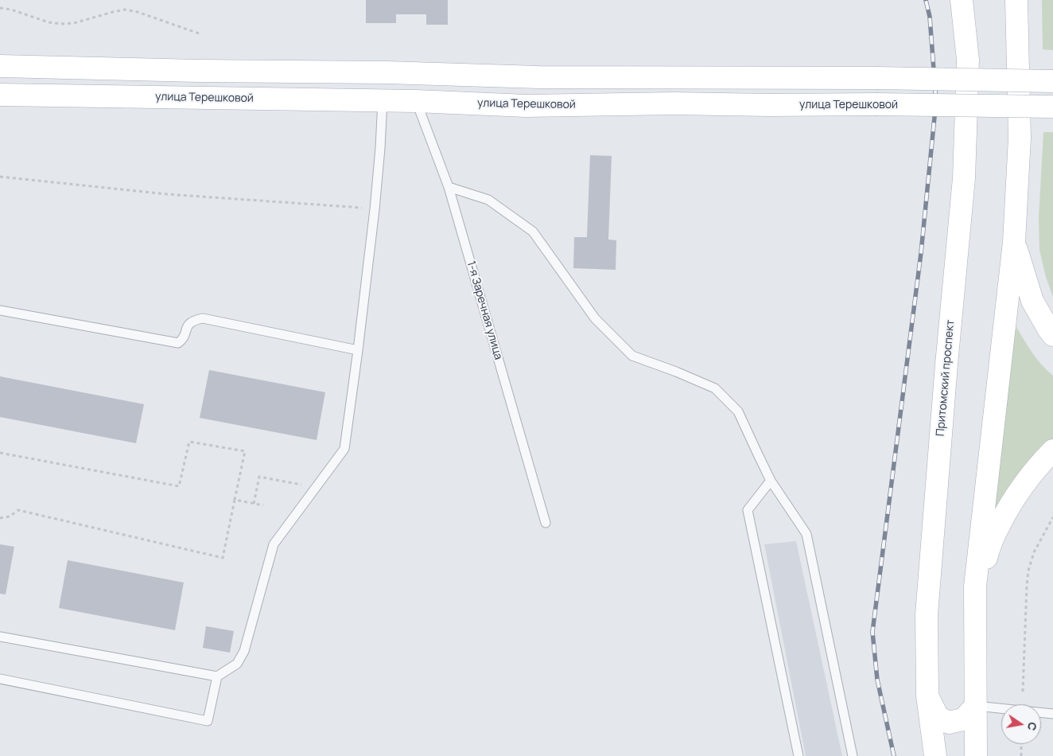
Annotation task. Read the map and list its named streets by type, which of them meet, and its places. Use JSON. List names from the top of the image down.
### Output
{
  "streets": {
    "main road": ["улица Терешковой", "Притомский проспект"],
    "lane": ["1-я Заречная улица"]
  },
  "crossings": [
    ["улица Терешковой", "1-я Заречная улица"]
  ],
  "north": "right"
}
